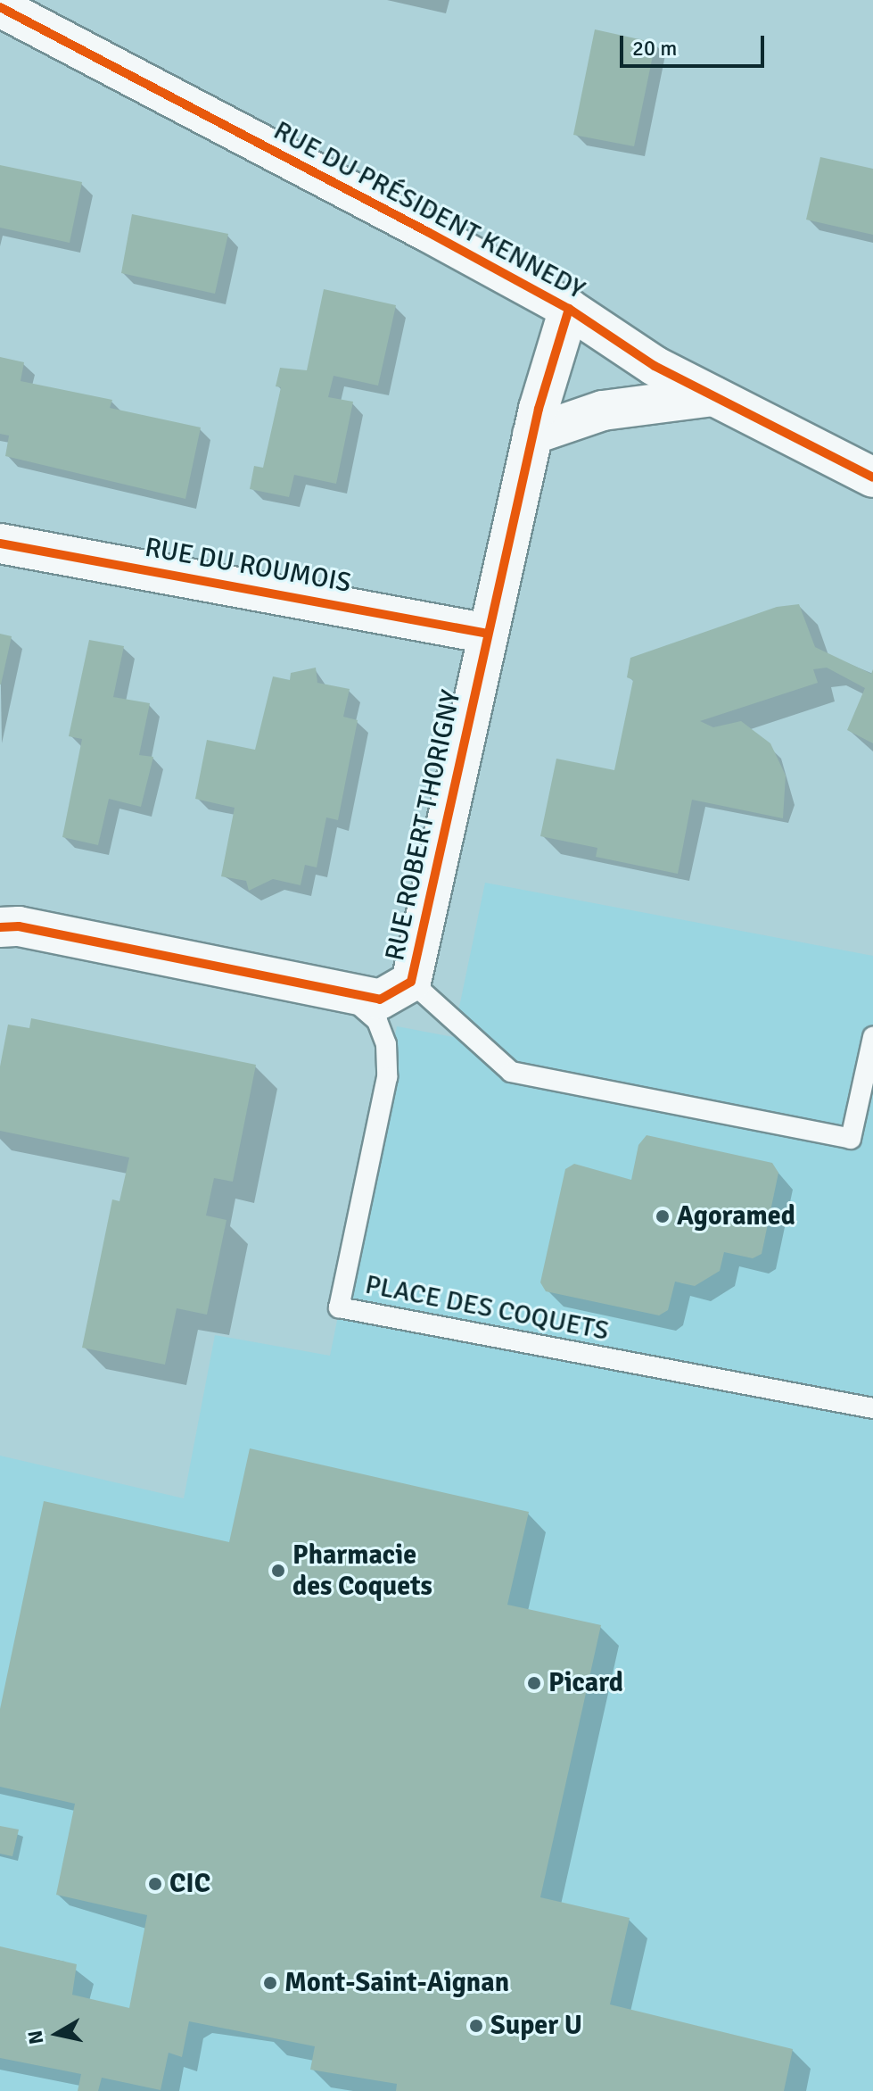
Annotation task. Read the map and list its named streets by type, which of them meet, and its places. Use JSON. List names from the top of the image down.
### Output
{
  "streets": {
    "street": ["RUE DU PRÉSIDENT KENNEDY", "RUE DU ROUMOIS", "RUE ROBERT THORIGNY"],
    "lane": ["PLACE DES COQUETS"]
  },
  "crossings": [
    ["RUE DU PRÉSIDENT KENNEDY", "RUE ROBERT THORIGNY"],
    ["RUE DU ROUMOIS", "RUE ROBERT THORIGNY"],
    ["RUE ROBERT THORIGNY", "PLACE DES COQUETS"]
  ],
  "places": [
    "Agoramed",
    "Pharmacie des Coquets",
    "Picard",
    "CIC",
    "Mont-Saint-Aignan",
    "Super U"
  ],
  "scale_bar": "20 m",
  "north": "left"
}
